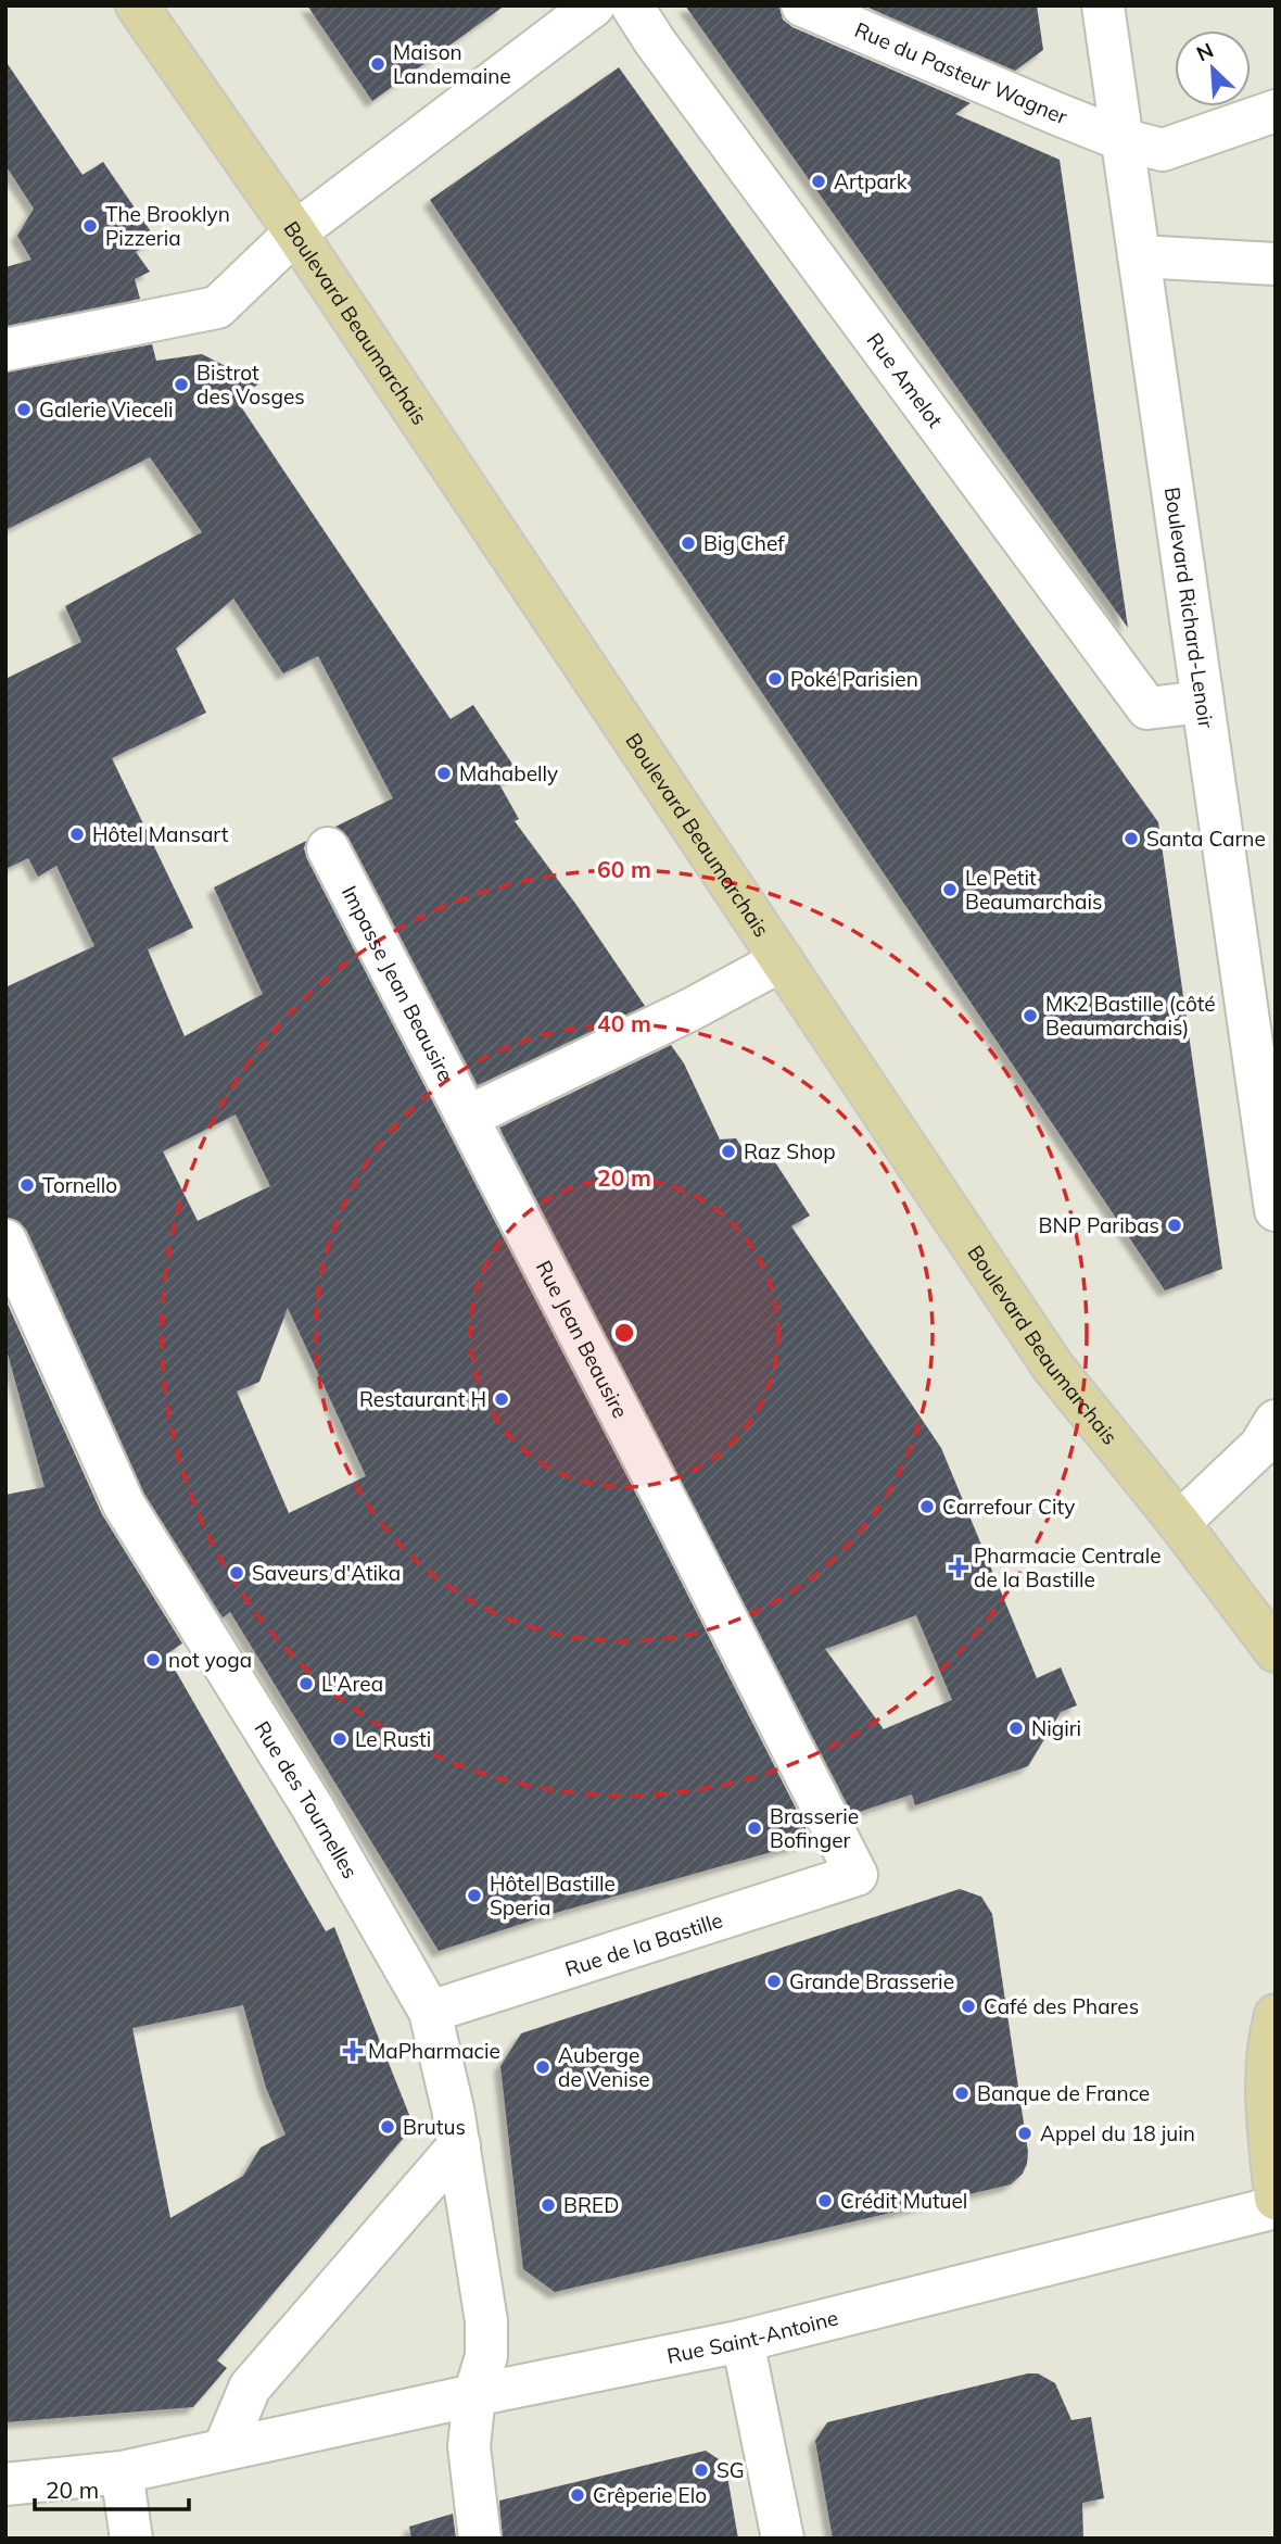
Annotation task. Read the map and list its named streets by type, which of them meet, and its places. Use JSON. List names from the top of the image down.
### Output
{
  "streets": {
    "main road": ["Boulevard Beaumarchais"],
    "street": [
      "Rue du Pasteur Wagner",
      "Rue Amelot",
      "Boulevard Richard-Lenoir",
      "Impasse Jean Beausire",
      "Rue Jean Beausire",
      "Rue des Tournelles",
      "Rue de la Bastille",
      "Rue Saint-Antoine"
    ]
  },
  "crossings": [
    ["Rue du Pasteur Wagner", "Boulevard Richard-Lenoir"],
    ["Rue Amelot", "Boulevard Richard-Lenoir"],
    ["Impasse Jean Beausire", "Rue Jean Beausire"],
    ["Rue Jean Beausire", "Rue de la Bastille"],
    ["Rue des Tournelles", "Rue de la Bastille"],
    ["Rue des Tournelles", "Rue Saint-Antoine"]
  ],
  "places": {
    "other": [
      "Maison Landemaine",
      "Artpark",
      "The Brooklyn Pizzeria",
      "Bistrot des Vosges",
      "Galerie Vieceli",
      "Big Chef",
      "Poké Parisien",
      "Mahabelly",
      "Hôtel Mansart",
      "Santa Carne",
      "Le Petit Beaumarchais",
      "MK2 Bastille (côté Beaumarchais)",
      "Raz Shop",
      "Tornello",
      "BNP Paribas",
      "Restaurant H",
      "Carrefour City",
      "Saveurs d'Atika",
      "not yoga",
      "L'Area",
      "Nigiri",
      "Le Rusti",
      "Brasserie Bofinger",
      "Hôtel Bastille Speria",
      "Grande Brasserie",
      "Café des Phares",
      "Auberge de Venise",
      "Banque de France",
      "Brutus",
      "Appel du 18 juin",
      "Crédit Mutuel",
      "BRED",
      "SG",
      "Crêperie Elo"
    ],
    "health": ["Pharmacie Centrale de la Bastille", "MaPharmacie"]
  },
  "scale_bar": "20 m",
  "north": "top left",
  "rings": ["60 m", "40 m", "20 m"]
}
